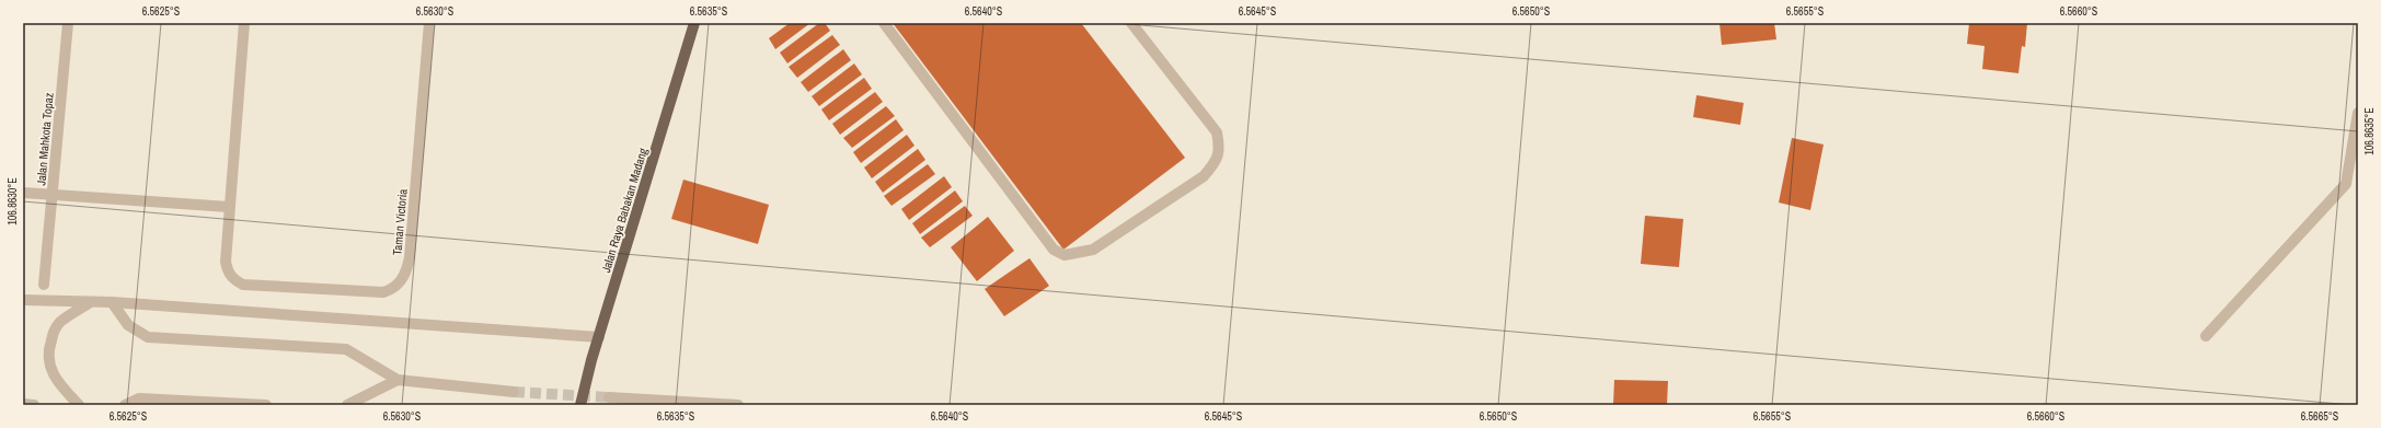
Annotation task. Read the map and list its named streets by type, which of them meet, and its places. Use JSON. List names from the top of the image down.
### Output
{
  "streets": {
    "main road": ["Jalan Raya Babakan Madang"],
    "street": ["Jalan Mahkota Topaz", "Taman Victoria"]
  },
  "coordinates": [
    "6.5625°S",
    "6.5630°S",
    "6.5635°S",
    "6.5640°S",
    "6.5645°S",
    "6.5650°S",
    "6.5655°S",
    "6.5660°S",
    "106.8635°E",
    "106.8630°E",
    "6.5665°S"
  ]
}
